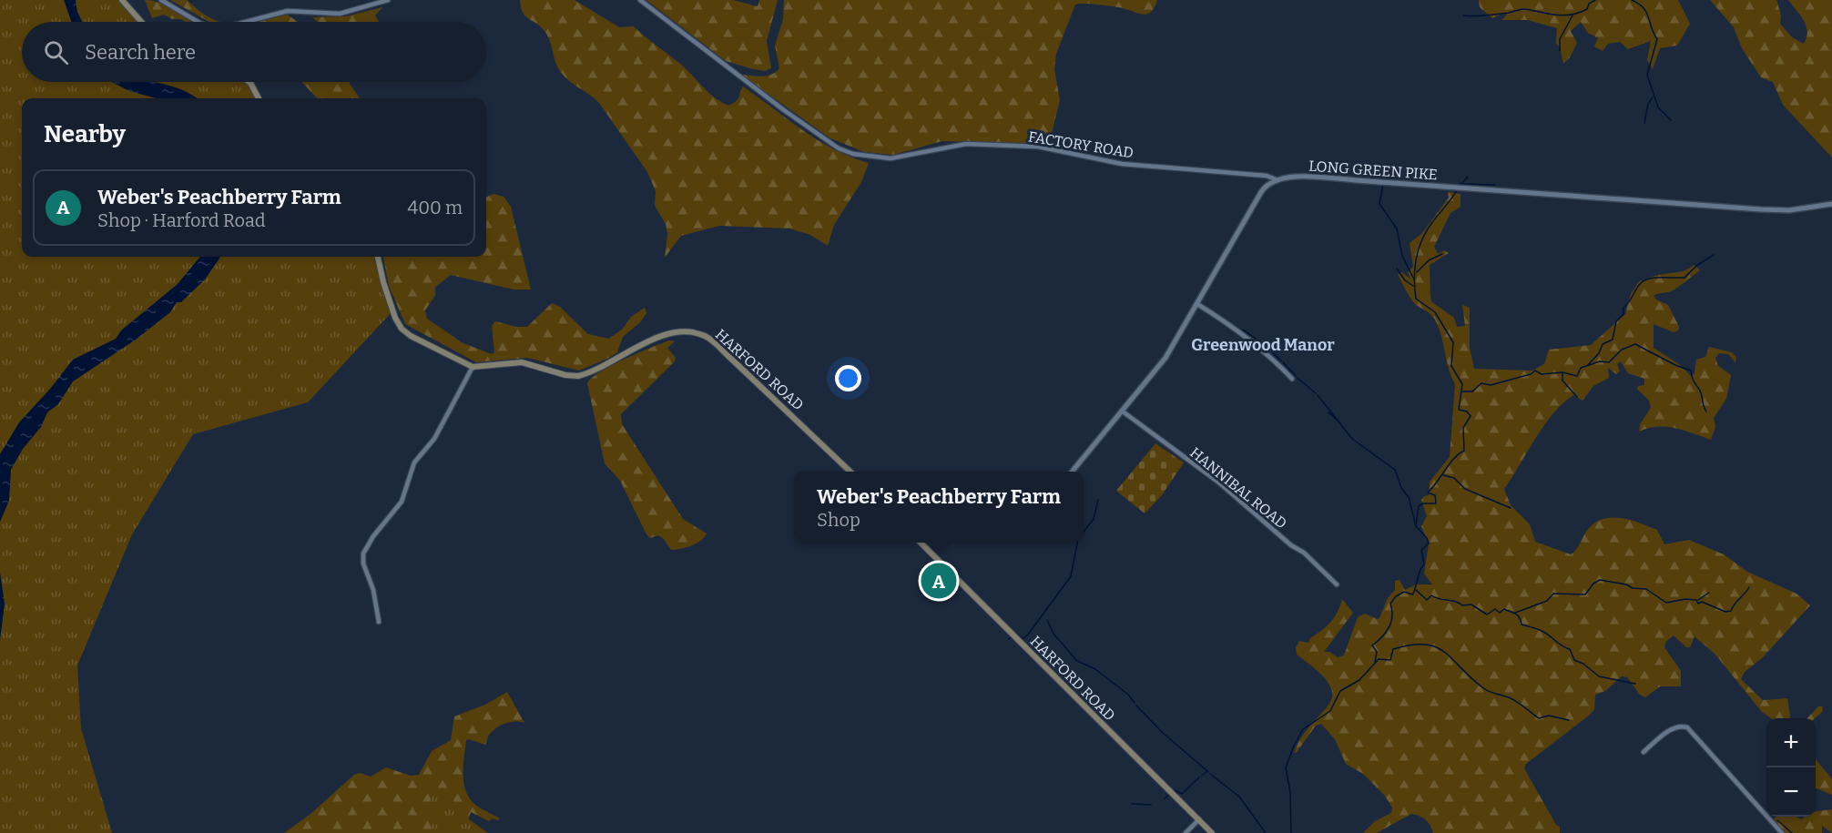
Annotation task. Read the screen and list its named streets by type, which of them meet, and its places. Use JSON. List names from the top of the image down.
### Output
{
  "streets": {
    "main road": ["HARFORD ROAD"],
    "street": ["FACTORY ROAD", "LONG GREEN PIKE", "HANNIBAL ROAD"]
  },
  "crossings": [
    ["FACTORY ROAD", "LONG GREEN PIKE"]
  ],
  "districts": ["Greenwood Manor"],
  "page": {
    "search": "Search here",
    "heading": "Nearby",
    "list": [
      {
        "mark": "A",
        "name": "Weber's Peachberry Farm",
        "note": "Shop · Harford Road",
        "value": "400 m"
      }
    ],
    "popup": ["Weber's Peachberry Farm", "Shop"],
    "pins": "A",
    "map_buttons": ["+", "−"]
  }
}
